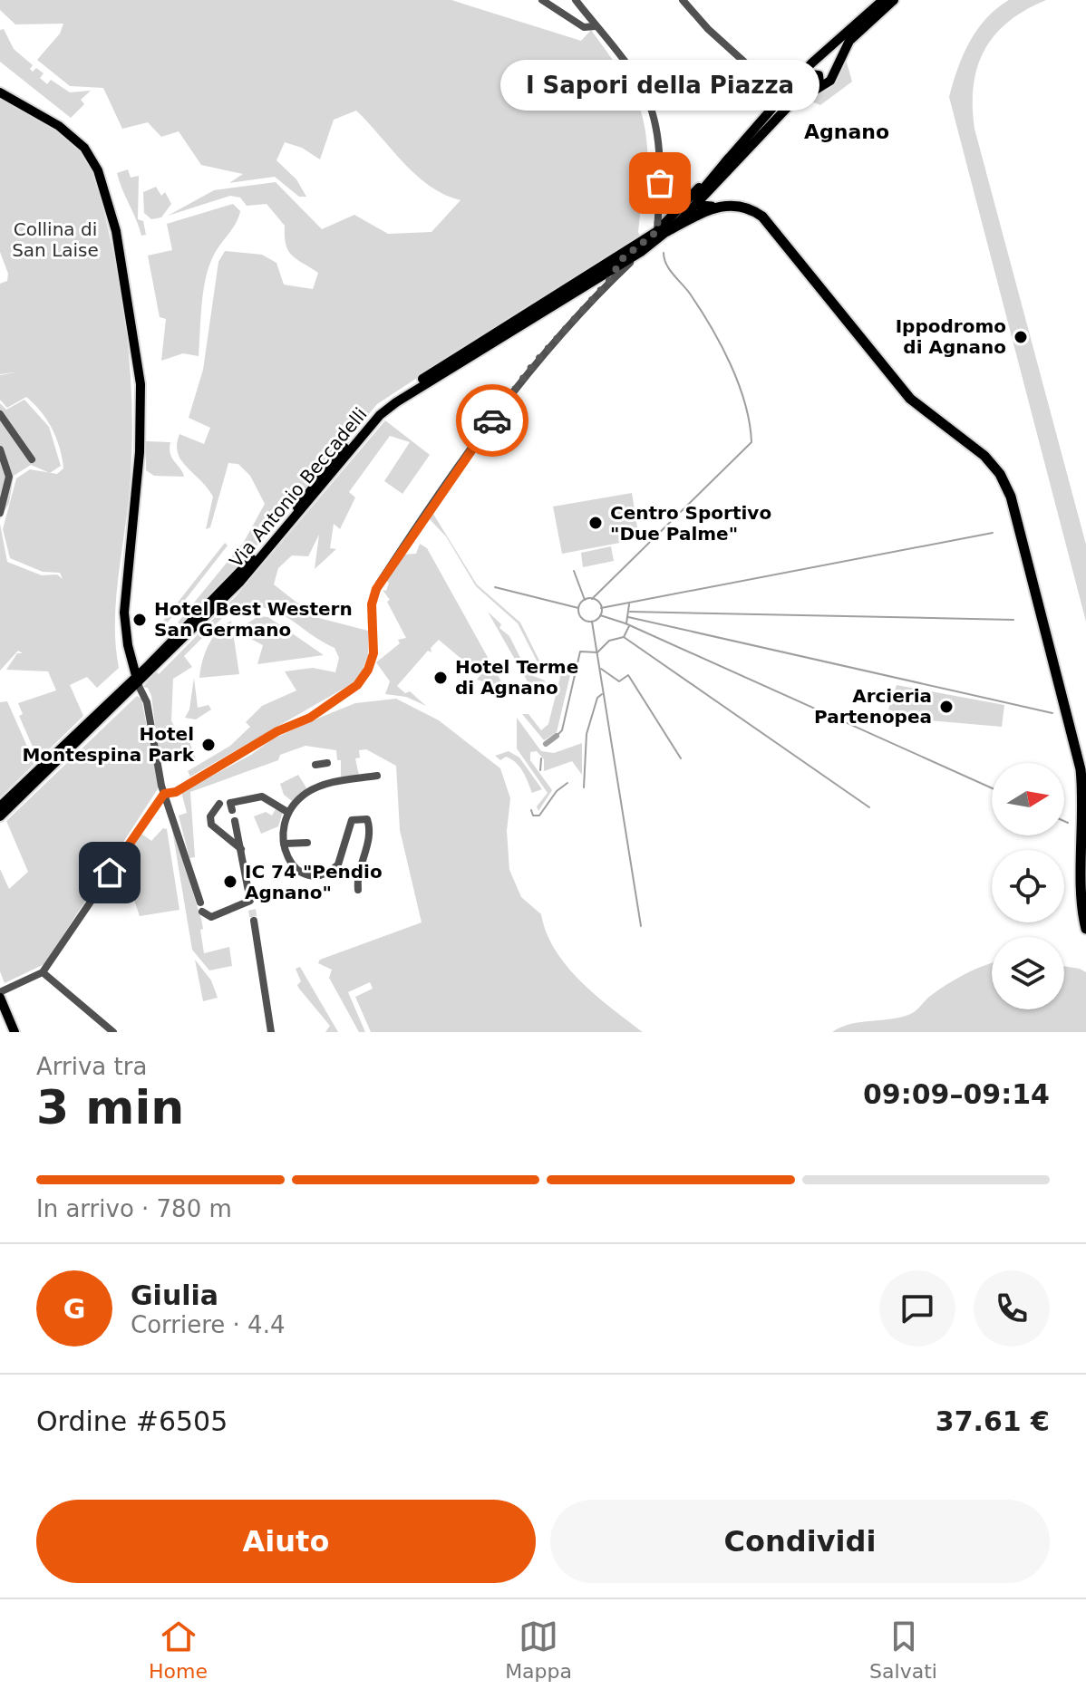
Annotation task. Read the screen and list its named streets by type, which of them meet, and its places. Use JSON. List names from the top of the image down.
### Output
{
  "streets": {
    "main road": ["Via Antonio Beccadelli"]
  },
  "districts": ["Agnano"],
  "parks": ["Collina di San Laise"],
  "places": [
    "I Sapori della Piazza",
    "Ippodromo di Agnano",
    "Centro Sportivo \"Due Palme\"",
    "Hotel Best Western San Germano",
    "Hotel Terme di Agnano",
    "Arcieria Partenopea",
    "Hotel Montespina Park",
    "IC 74 \"Pendio Agnano\""
  ],
  "north": "right",
  "page": {
    "bubble": "I Sapori della Piazza",
    "heading": ["3 min", "Arriva tra", "09:09–09:14"],
    "panel": [
      "Giulia",
      "Corriere · 4.4",
      "Ordine #6505",
      "37.61 €"
    ],
    "bar": "In arrivo · 780 m",
    "round": "G",
    "buttons": ["Aiuto", "Condividi"],
    "tabs": ["Home", "Mappa", "Salvati"]
  }
}
